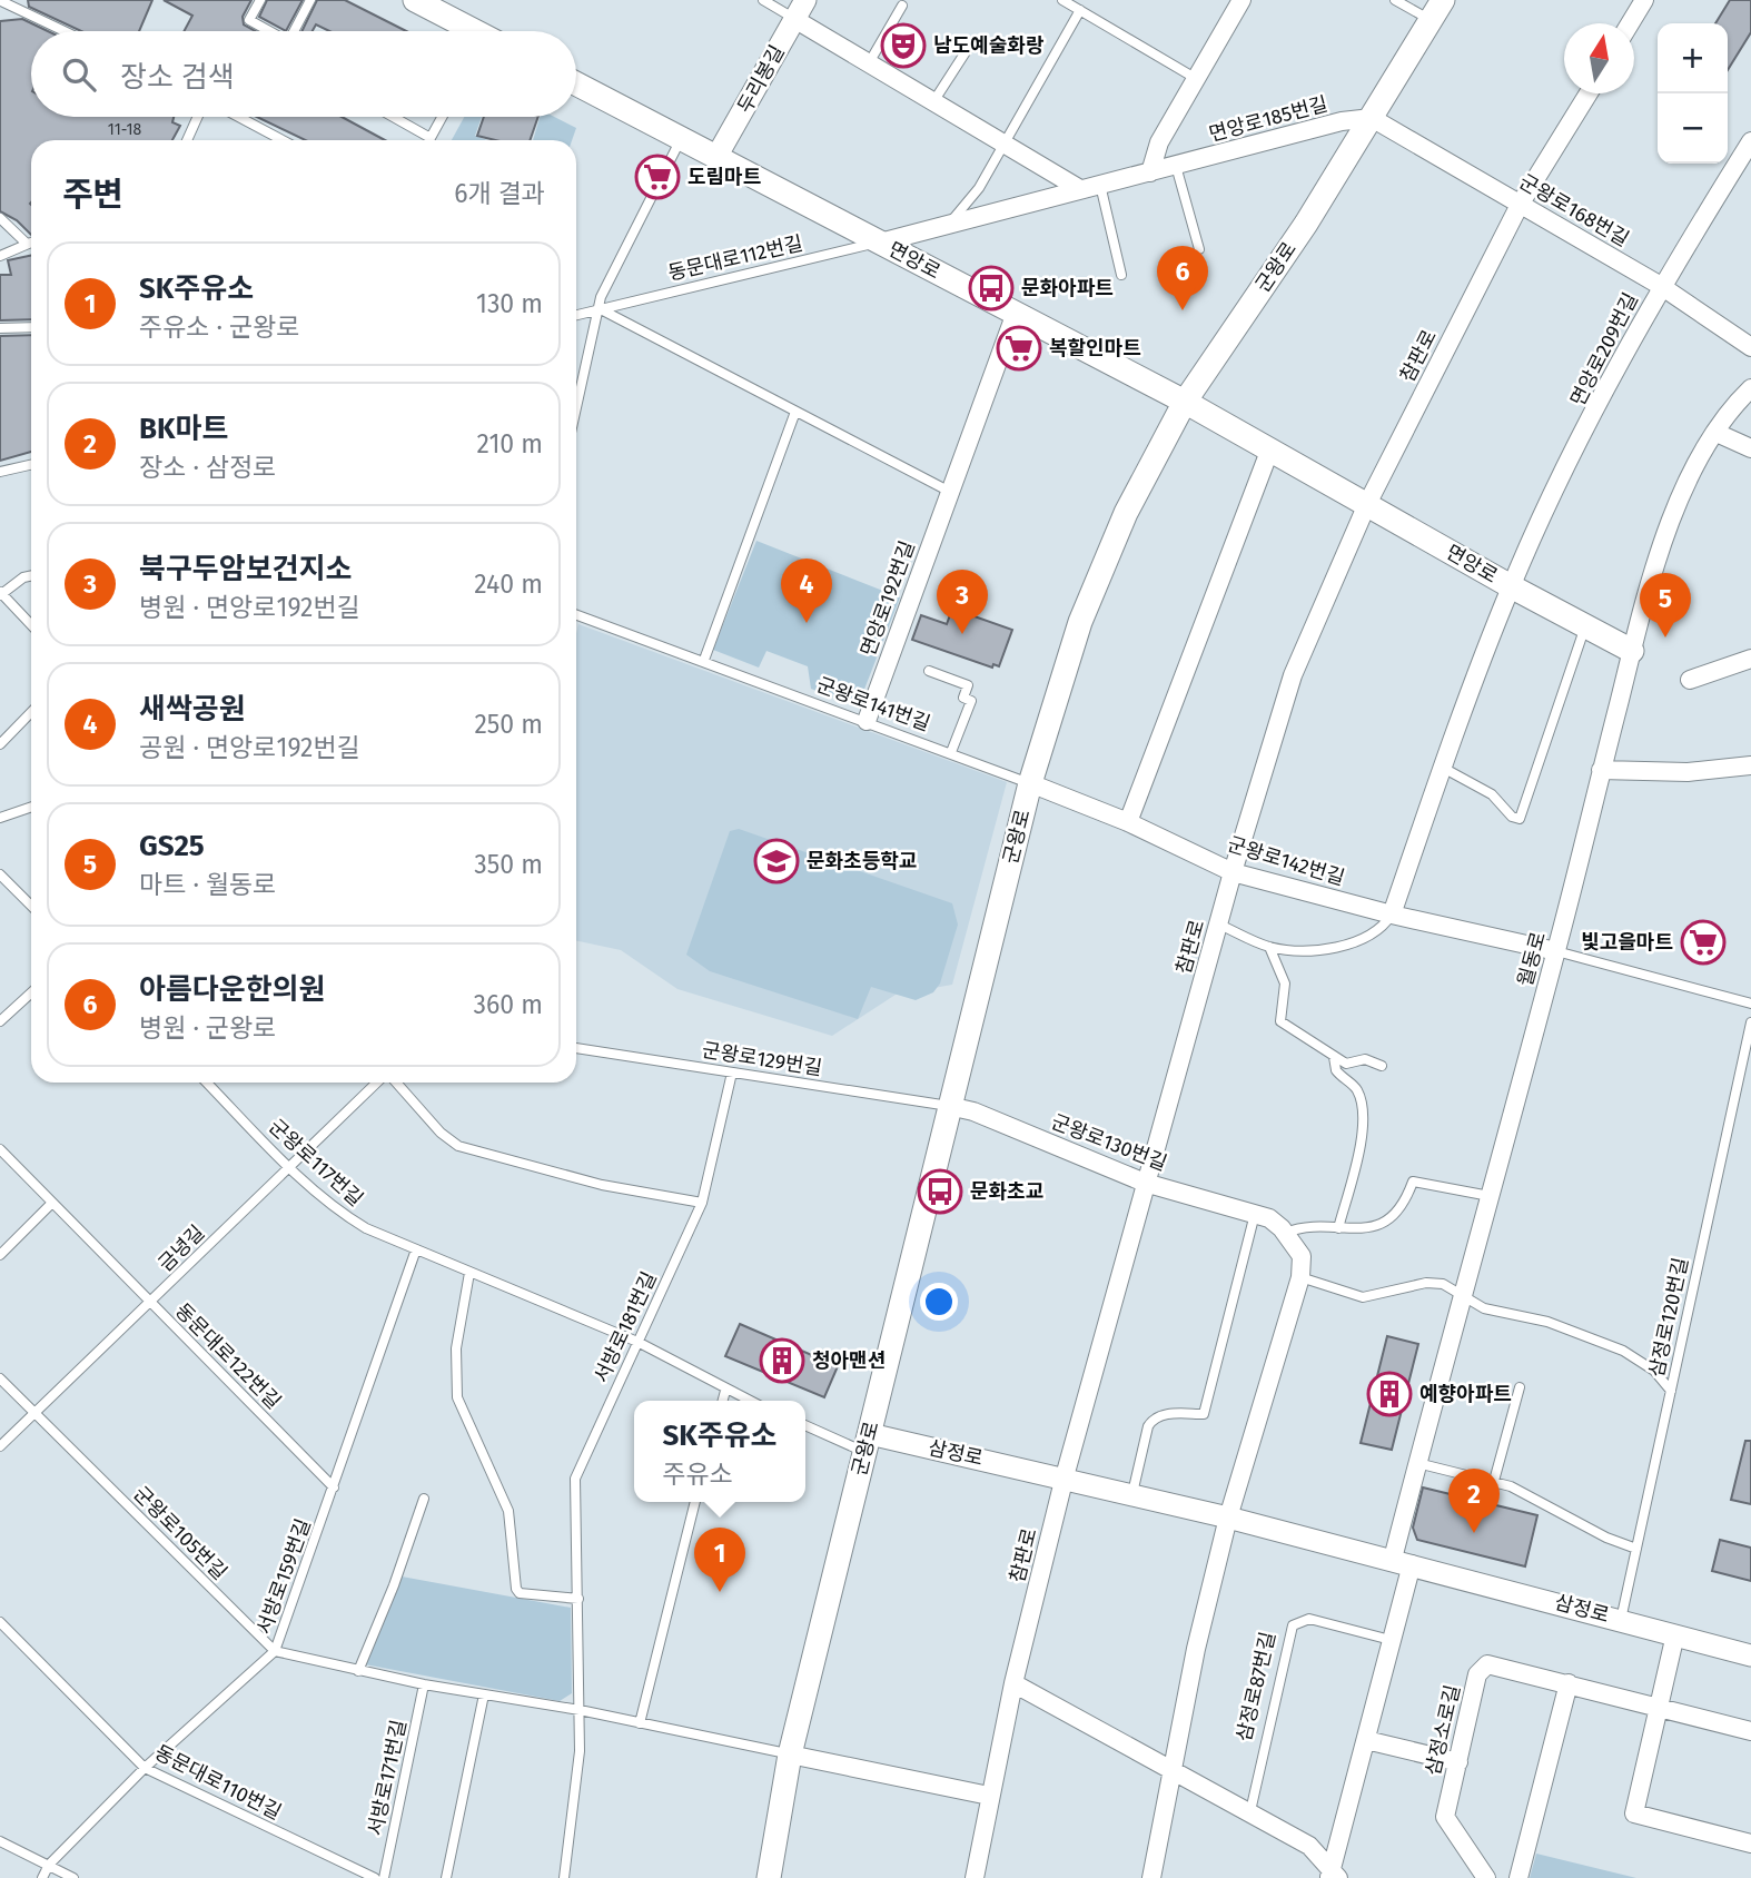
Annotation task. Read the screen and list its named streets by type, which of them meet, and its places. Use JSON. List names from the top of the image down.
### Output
{
  "streets": {
    "main road": ["면앙로", "군왕로"],
    "street": [
      "두리봉길",
      "면앙로185번길",
      "군왕로168번길",
      "면앙로209번길",
      "참판로",
      "면앙로192번길",
      "군왕로142번길",
      "월동로",
      "군왕로130번길",
      "삼정로",
      "삼정소로길"
    ],
    "lane": [
      "동문대로112번길",
      "군왕로141번길",
      "군왕로129번길",
      "군왕로117번길",
      "금녕길",
      "삼정로120번길",
      "서방로181번길",
      "동문대로122번길",
      "군왕로105번길",
      "서방로159번길",
      "삼정로87번길",
      "서방로171번길",
      "동문대로110번길"
    ]
  },
  "crossings": [
    ["두리봉길", "면앙로"],
    ["면앙로185번길", "군왕로168번길"],
    ["면앙로185번길", "동문대로112번길"],
    ["면앙로185번길", "면앙로"],
    ["면앙로185번길", "군왕로"],
    ["군왕로168번길", "군왕로"],
    ["군왕로168번길", "면앙로209번길"],
    ["군왕로168번길", "참판로"],
    ["동문대로112번길", "면앙로"],
    ["면앙로", "군왕로"],
    ["면앙로", "면앙로209번길"],
    ["면앙로", "참판로"],
    ["면앙로", "면앙로192번길"],
    ["면앙로", "월동로"],
    ["군왕로", "군왕로141번길"],
    ["군왕로", "군왕로142번길"],
    ["군왕로", "군왕로129번길"],
    ["군왕로", "군왕로130번길"],
    ["군왕로", "삼정로"],
    ["참판로", "군왕로142번길"],
    ["참판로", "군왕로130번길"],
    ["참판로", "삼정로"],
    ["면앙로192번길", "군왕로141번길"],
    ["군왕로141번길", "군왕로142번길"],
    ["군왕로142번길", "월동로"],
    ["월동로", "삼정로"],
    ["군왕로129번길", "군왕로130번길"],
    ["군왕로129번길", "서방로181번길"],
    ["군왕로117번길", "금녕길"],
    ["군왕로117번길", "서방로181번길"],
    ["군왕로117번길", "서방로159번길"],
    ["금녕길", "동문대로122번길"],
    ["금녕길", "군왕로105번길"],
    ["삼정로120번길", "삼정로"],
    ["동문대로122번길", "서방로159번길"],
    ["군왕로105번길", "서방로159번길"],
    ["서방로159번길", "동문대로110번길"]
  ],
  "places": {
    "theatre": ["남도예술화랑"],
    "supermarket": ["도림마트", "복할인마트", "빛고을마트"],
    "bus stop": ["문화아파트", "문화초교"],
    "school or university": ["문화초등학교"],
    "building": ["청아맨션", "예향아파트"]
  },
  "house_numbers": ["11-18"],
  "north": "top",
  "page": {
    "map_buttons": ["+", "−"],
    "search": "장소 검색",
    "heading": ["주변", "6개 결과"],
    "list": [
      {
        "mark": "1",
        "name": "SK주유소",
        "note": "주유소 · 군왕로",
        "value": "130 m"
      },
      {
        "mark": "2",
        "name": "BK마트",
        "note": "장소 · 삼정로",
        "value": "210 m"
      },
      {
        "mark": "3",
        "name": "북구두암보건지소",
        "note": "병원 · 면앙로192번길",
        "value": "240 m"
      },
      {
        "mark": "4",
        "name": "새싹공원",
        "note": "공원 · 면앙로192번길",
        "value": "250 m"
      },
      {
        "mark": "5",
        "name": "GS25",
        "note": "마트 · 월동로",
        "value": "350 m"
      },
      {
        "mark": "6",
        "name": "아름다운한의원",
        "note": "병원 · 군왕로",
        "value": "360 m"
      }
    ],
    "pins": [
      "6",
      "4",
      "3",
      "5",
      "2",
      "1"
    ],
    "popup": ["SK주유소", "주유소"]
  }
}
